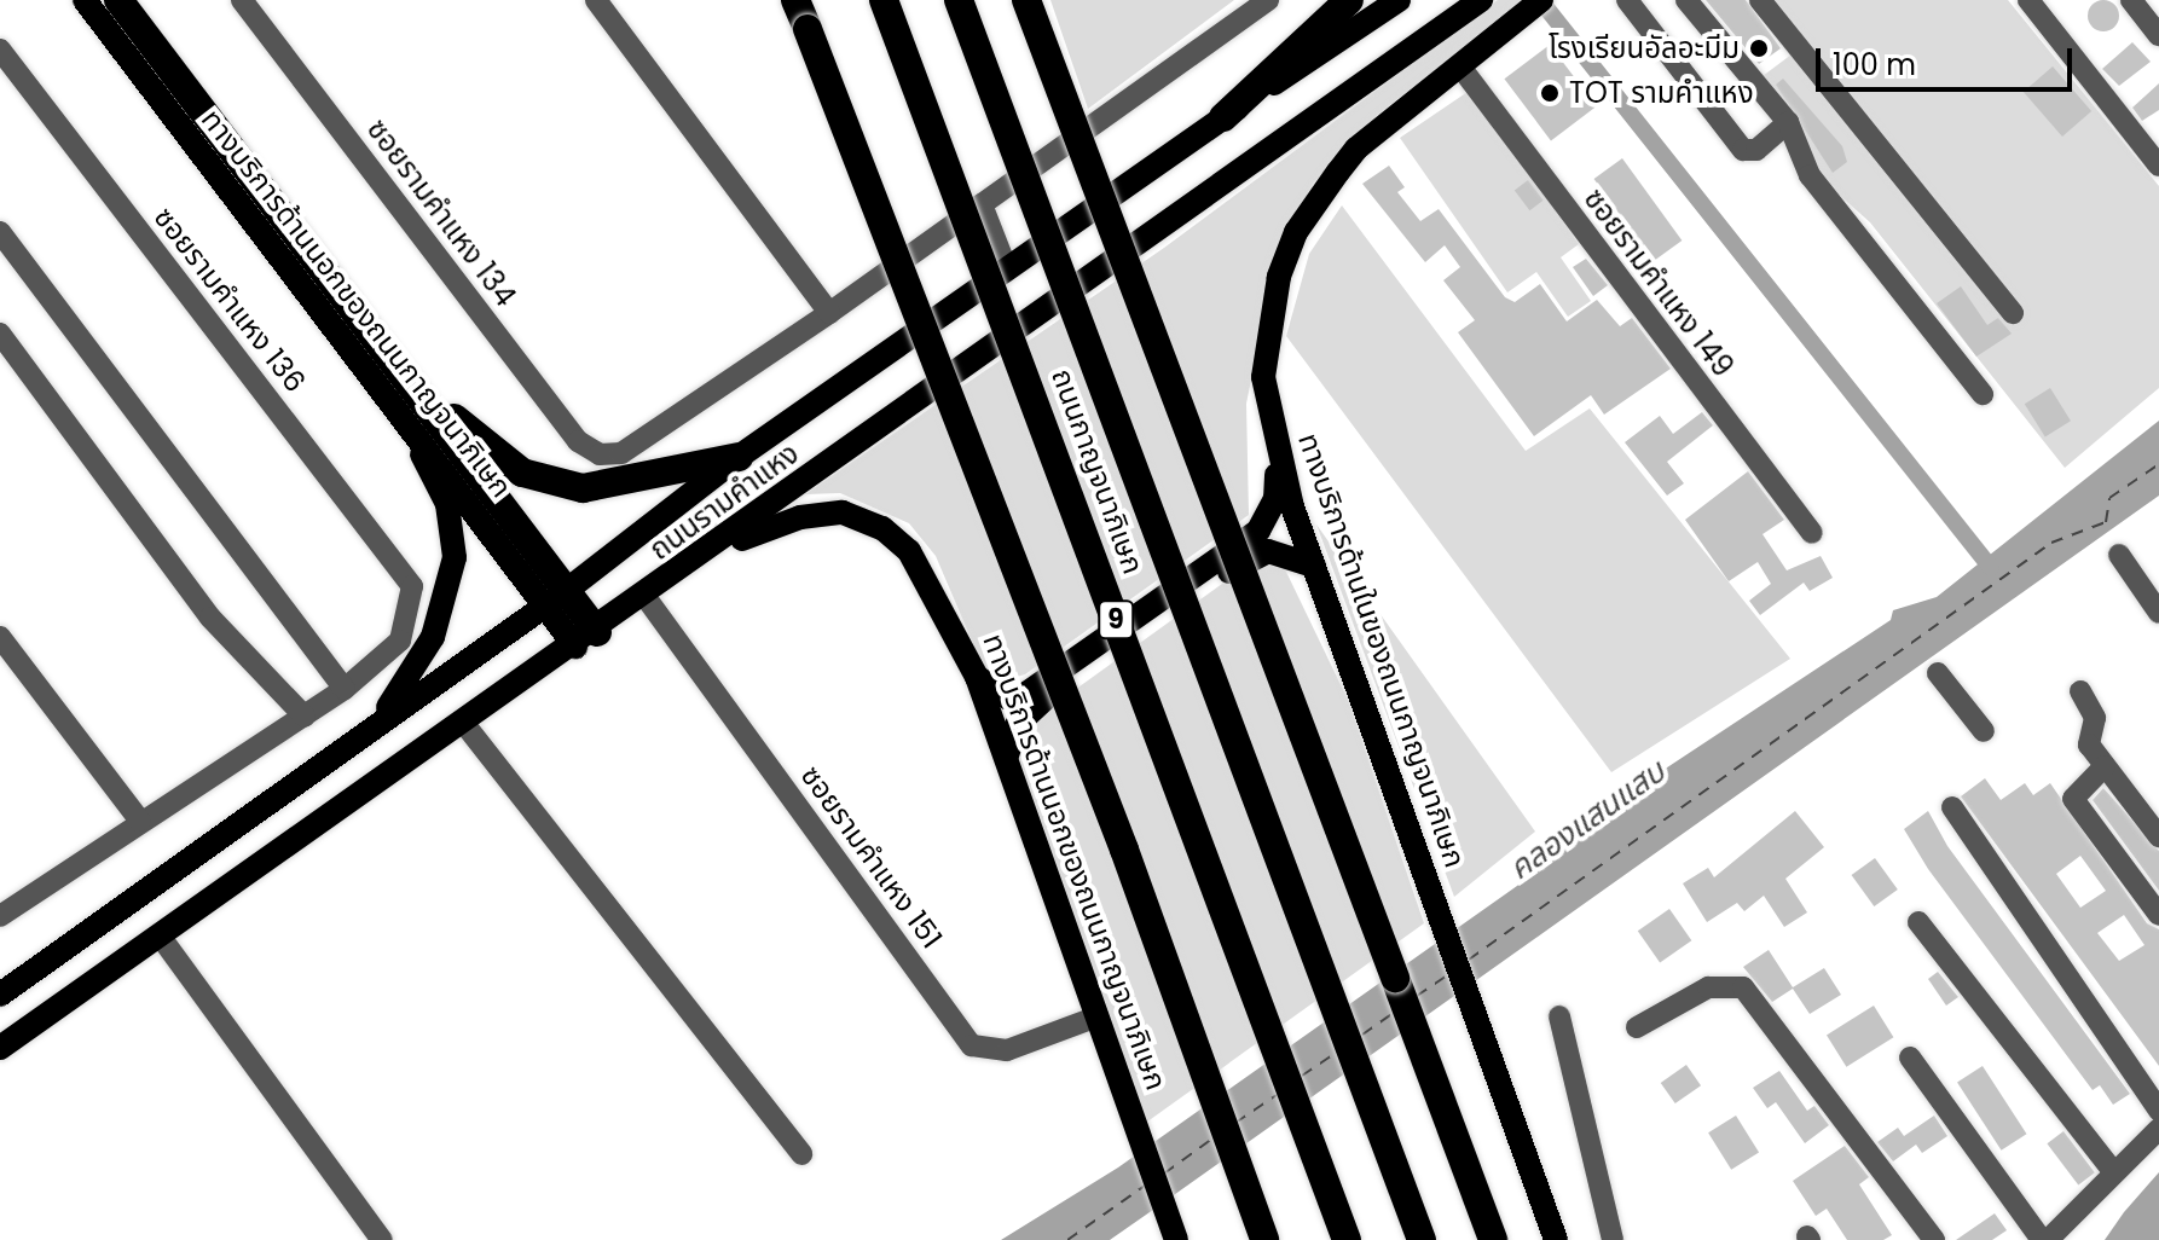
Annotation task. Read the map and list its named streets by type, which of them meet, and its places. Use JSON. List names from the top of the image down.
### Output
{
  "streets": {
    "highway": ["ถนนกาญจนาภิเษก", "9"],
    "main road": ["ทางบริการด้านนอกของถนนกาญจนาภิเษก", "ถนนรามคำแหง", "ทางบริการด้านในของถนนกาญจนาภิเษก"],
    "street": [
      "ซอยรามคำแหง 134",
      "ซอยรามคำแหง 149",
      "ซอยรามคำแหง 136",
      "ซอยรามคำแหง 151"
    ]
  },
  "crossings": [
    ["ซอยรามคำแหง 149", "ทางบริการด้านในของถนนกาญจนาภิเษก"],
    ["ทางบริการด้านนอกของถนนกาญจนาภิเษก", "ถนนรามคำแหง"],
    ["ทางบริการด้านนอกของถนนกาญจนาภิเษก", "ซอยรามคำแหง 151"],
    ["ถนนรามคำแหง", "ซอยรามคำแหง 151"]
  ],
  "water": ["คลองแสนแสบ"],
  "places": ["โรงเรียนอัลอะมีม", "TOT รามคำแหง"],
  "scale_bar": "100 m"
}
